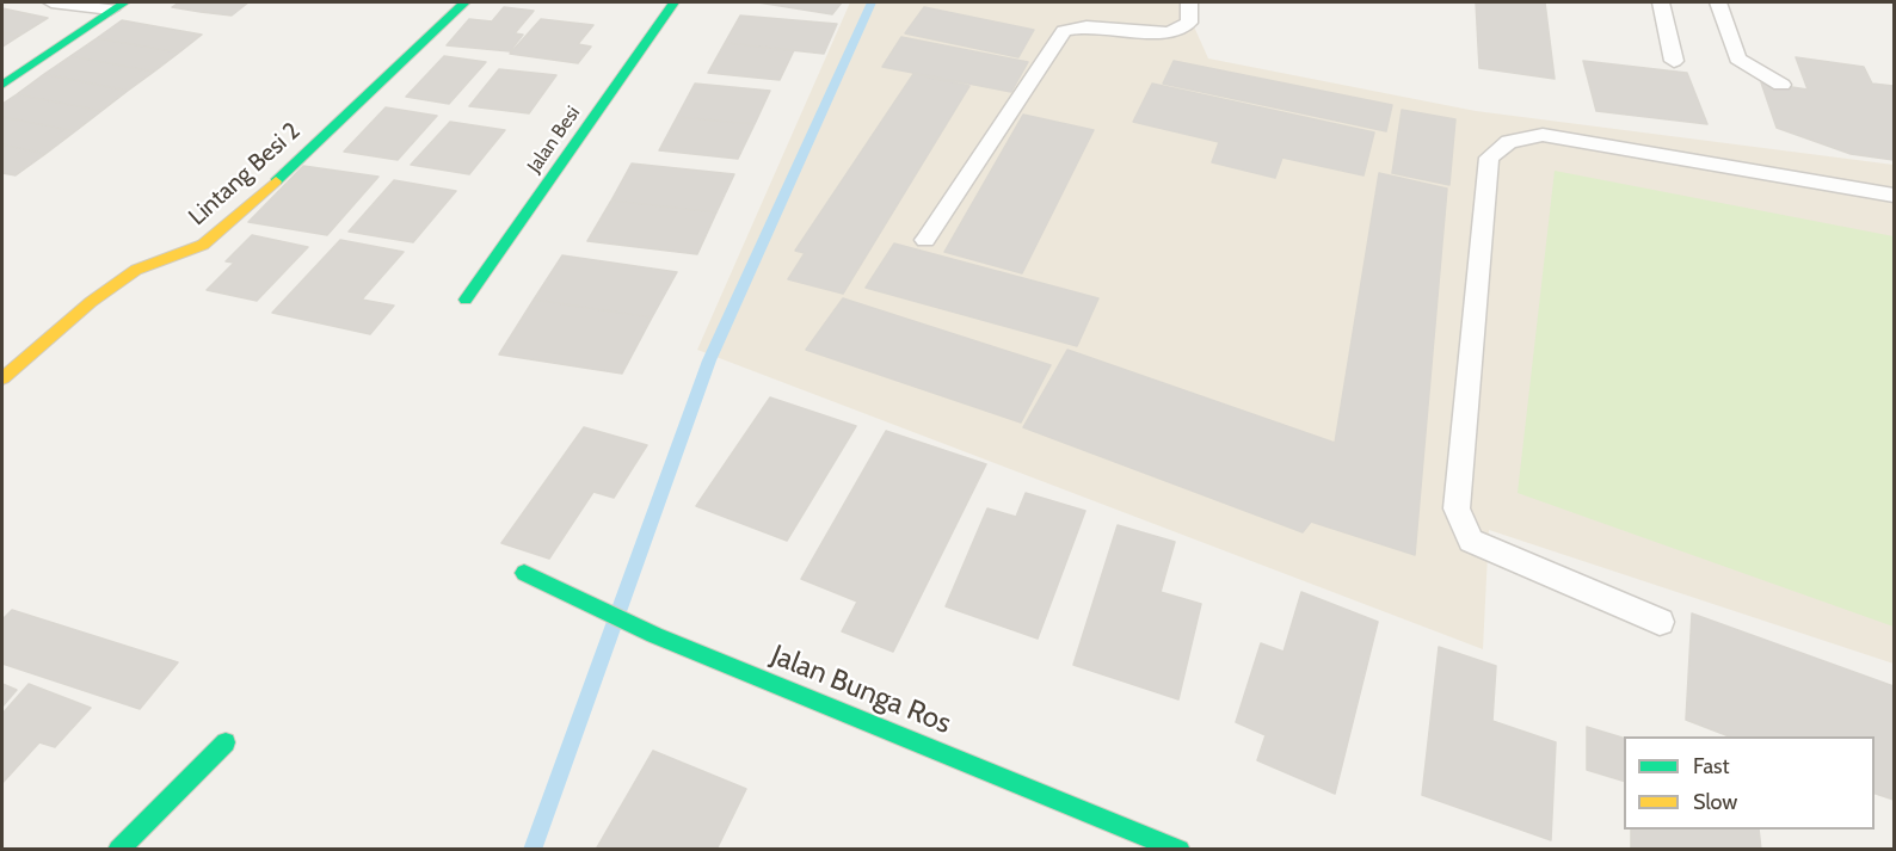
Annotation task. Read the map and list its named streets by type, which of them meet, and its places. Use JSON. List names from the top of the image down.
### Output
{
  "streets": {
    "street": ["Jalan Besi", "Lintang Besi 2", "Jalan Bunga Ros"]
  },
  "legend": ["Fast", "Slow"]
}
